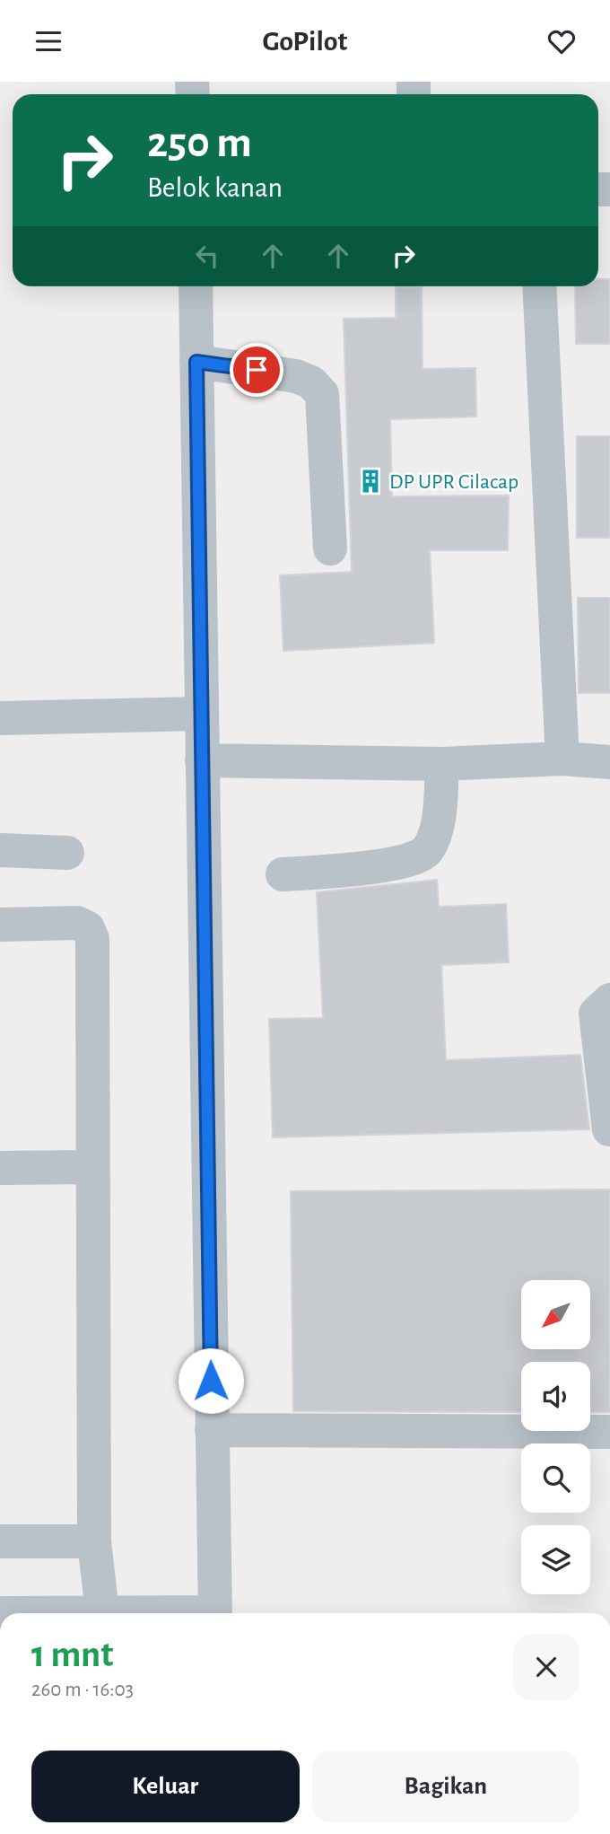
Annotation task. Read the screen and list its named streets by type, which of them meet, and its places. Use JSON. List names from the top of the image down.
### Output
{
  "places": {
    "building": ["DP UPR Cilacap"]
  },
  "north": "bottom left",
  "page": {
    "header": "GoPilot",
    "turn": ["250 m", "Belok kanan"],
    "heading": ["1 mnt", "260 m · 16:03"],
    "buttons": ["Keluar", "Bagikan"]
  }
}
